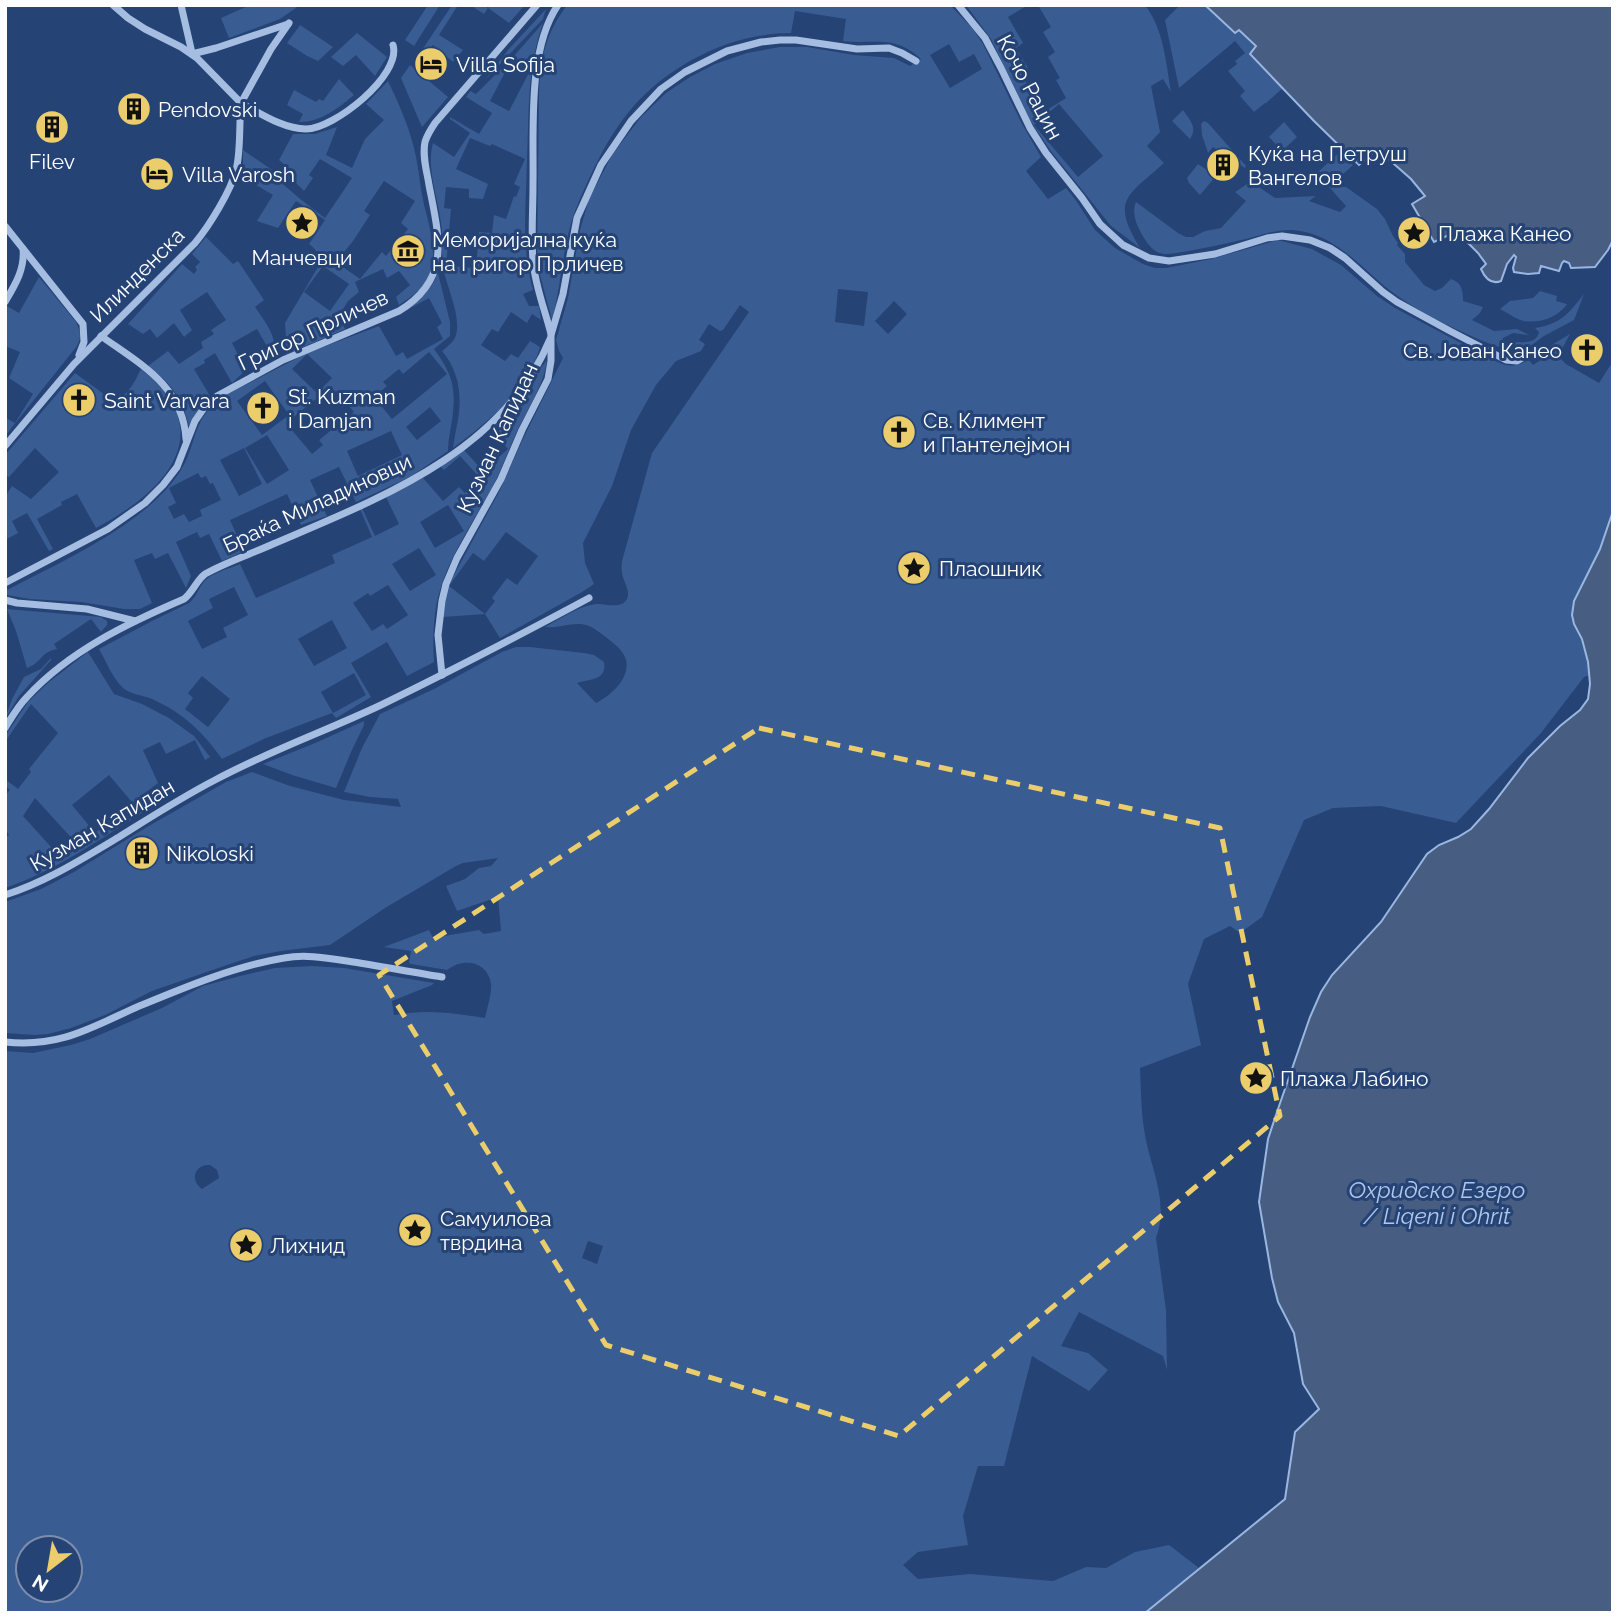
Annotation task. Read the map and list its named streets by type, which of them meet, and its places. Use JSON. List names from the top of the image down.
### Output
{
  "streets": {
    "street": [
      "Кочо Рацин",
      "Илинденска",
      "Григор Прличев",
      "Кузман Капидан",
      "Браќа Миладиновци"
    ]
  },
  "crossings": [
    ["Кузман Капидан", "Браќа Миладиновци"]
  ],
  "water": ["Охридско Езеро / Liqeni i Ohrit"],
  "places": {
    "hotel": ["Villa Sofija", "Villa Varosh"],
    "building": [
      "Pendovski",
      "Filev",
      "Куќа на Петруш Вангелов",
      "Nikoloski"
    ],
    "place": [
      "Манчевци",
      "Плажа Канео",
      "Плаошник",
      "Плажа Лабино",
      "Самуилова тврдина",
      "Лихнид"
    ],
    "museum": ["Меморијална куќа на Григор Прличев"],
    "church": [
      "Св. Јован Канео",
      "Saint Varvara",
      "St. Kuzman i Damjan",
      "Св. Климент и Пантелејмон"
    ]
  },
  "north": "bottom left"
}
